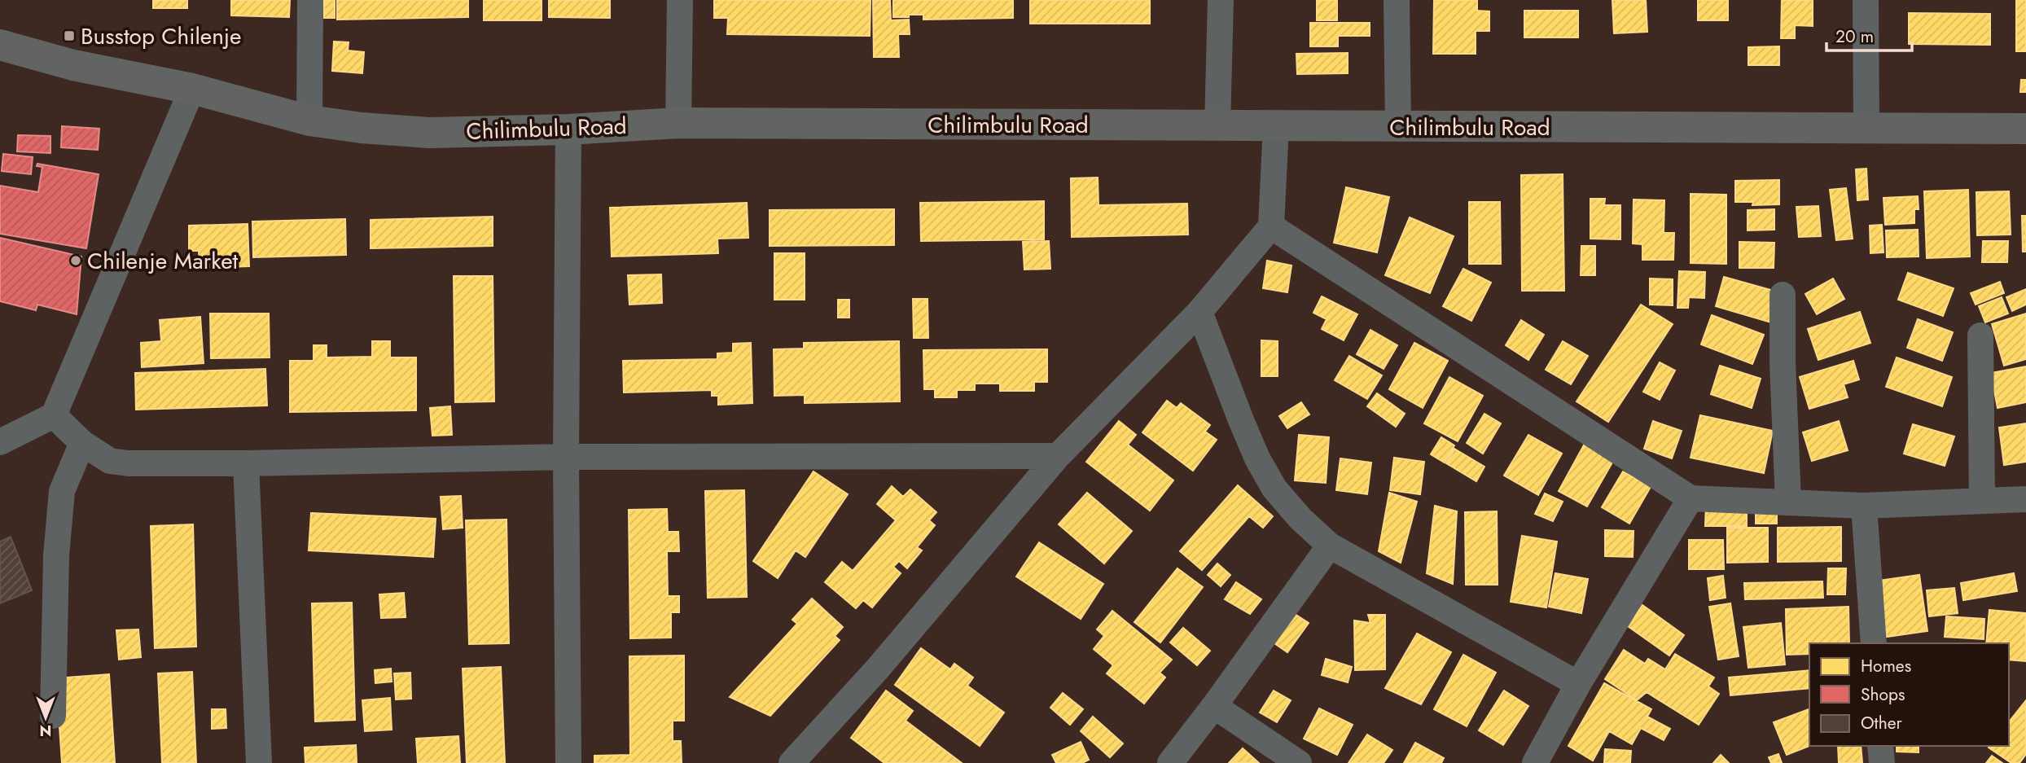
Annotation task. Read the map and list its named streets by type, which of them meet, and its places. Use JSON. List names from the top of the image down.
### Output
{
  "streets": {
    "main road": ["Chilimbulu Road"]
  },
  "places": {
    "transit": ["Busstop Chilenje"],
    "other": ["Chilenje Market"]
  },
  "legend": ["Homes", "Shops", "Other"],
  "scale_bar": "20 m",
  "north": "bottom"
}
